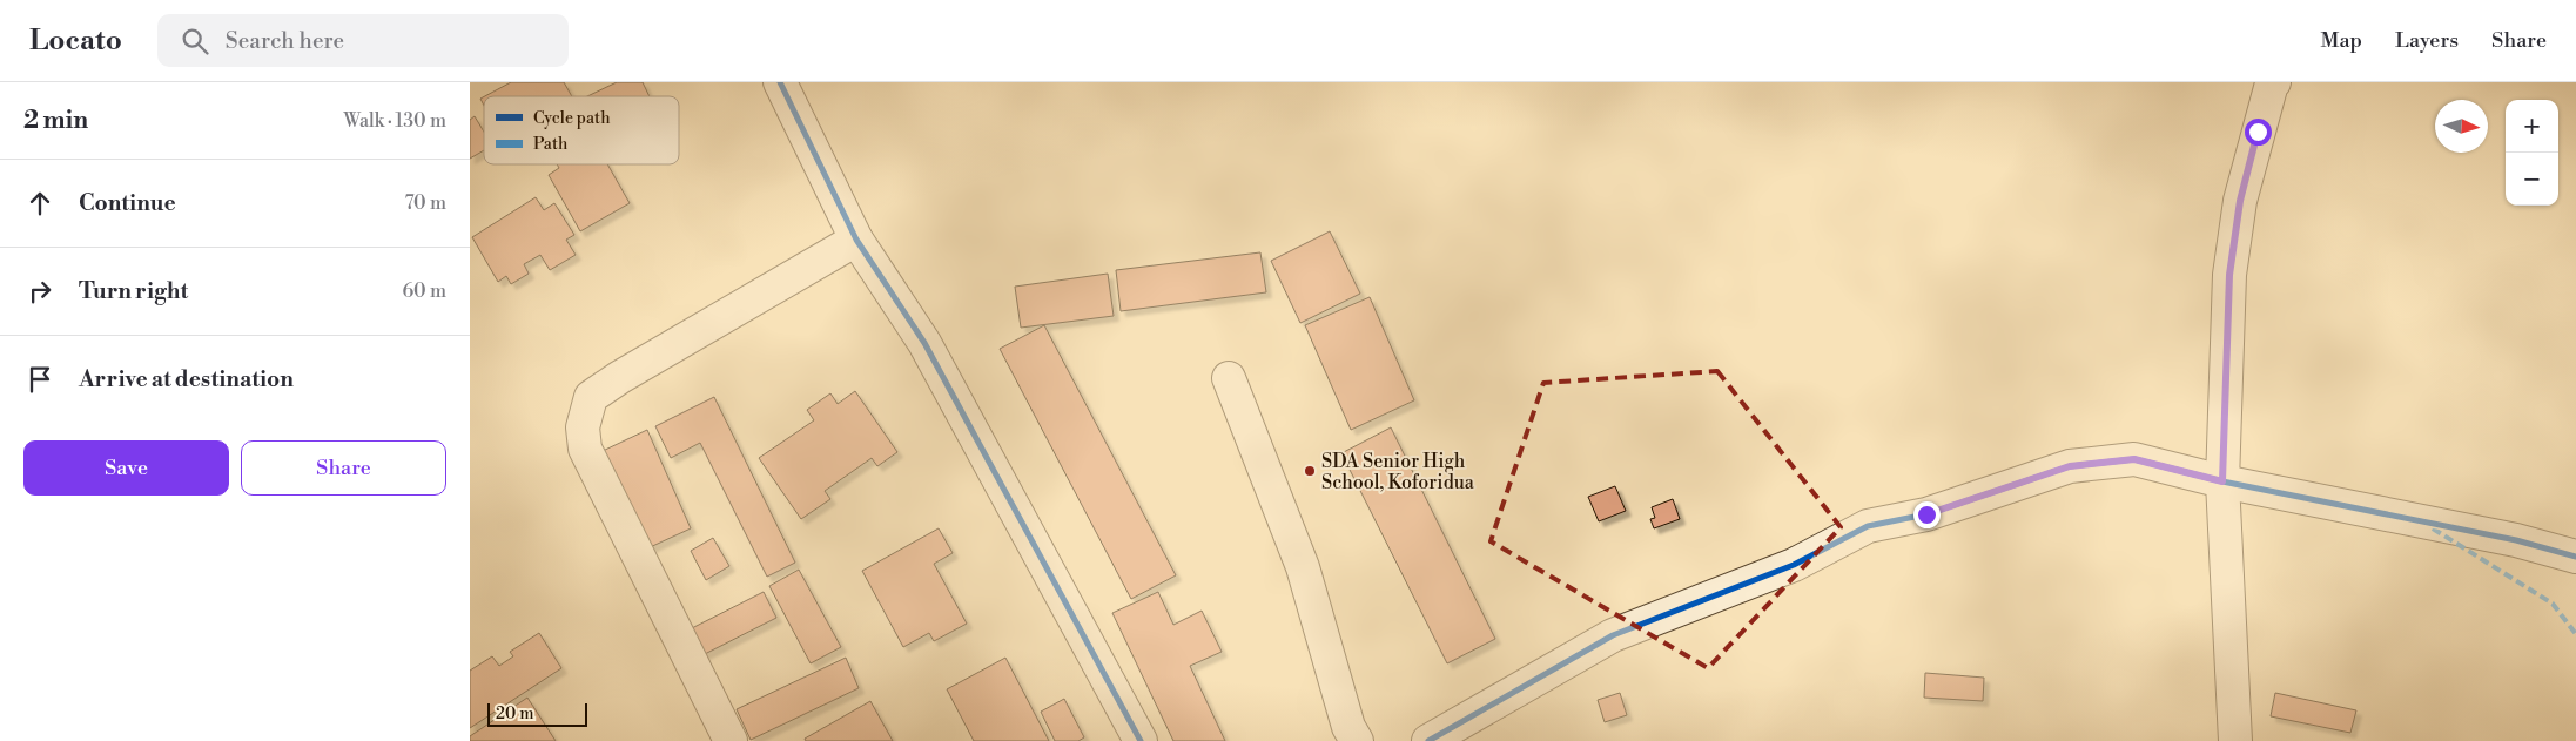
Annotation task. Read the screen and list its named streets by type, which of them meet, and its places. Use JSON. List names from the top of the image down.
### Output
{
  "places": ["SDA Senior High School, Koforidua"],
  "legend": ["Cycle path", "Path"],
  "scale_bar": "20 m",
  "north": "right",
  "page": {
    "header": "Locato",
    "search": "Search here",
    "nav": ["Map", "Layers", "Share"],
    "heading": ["2 min", "Walk · 130 m"],
    "map_buttons": ["+", "−"],
    "list": [
      ["Continue", "70 m"],
      ["Turn right", "60 m"],
      "Arrive at destination"
    ],
    "buttons": ["Save", "Share"],
    "scale": "20 m"
  }
}
